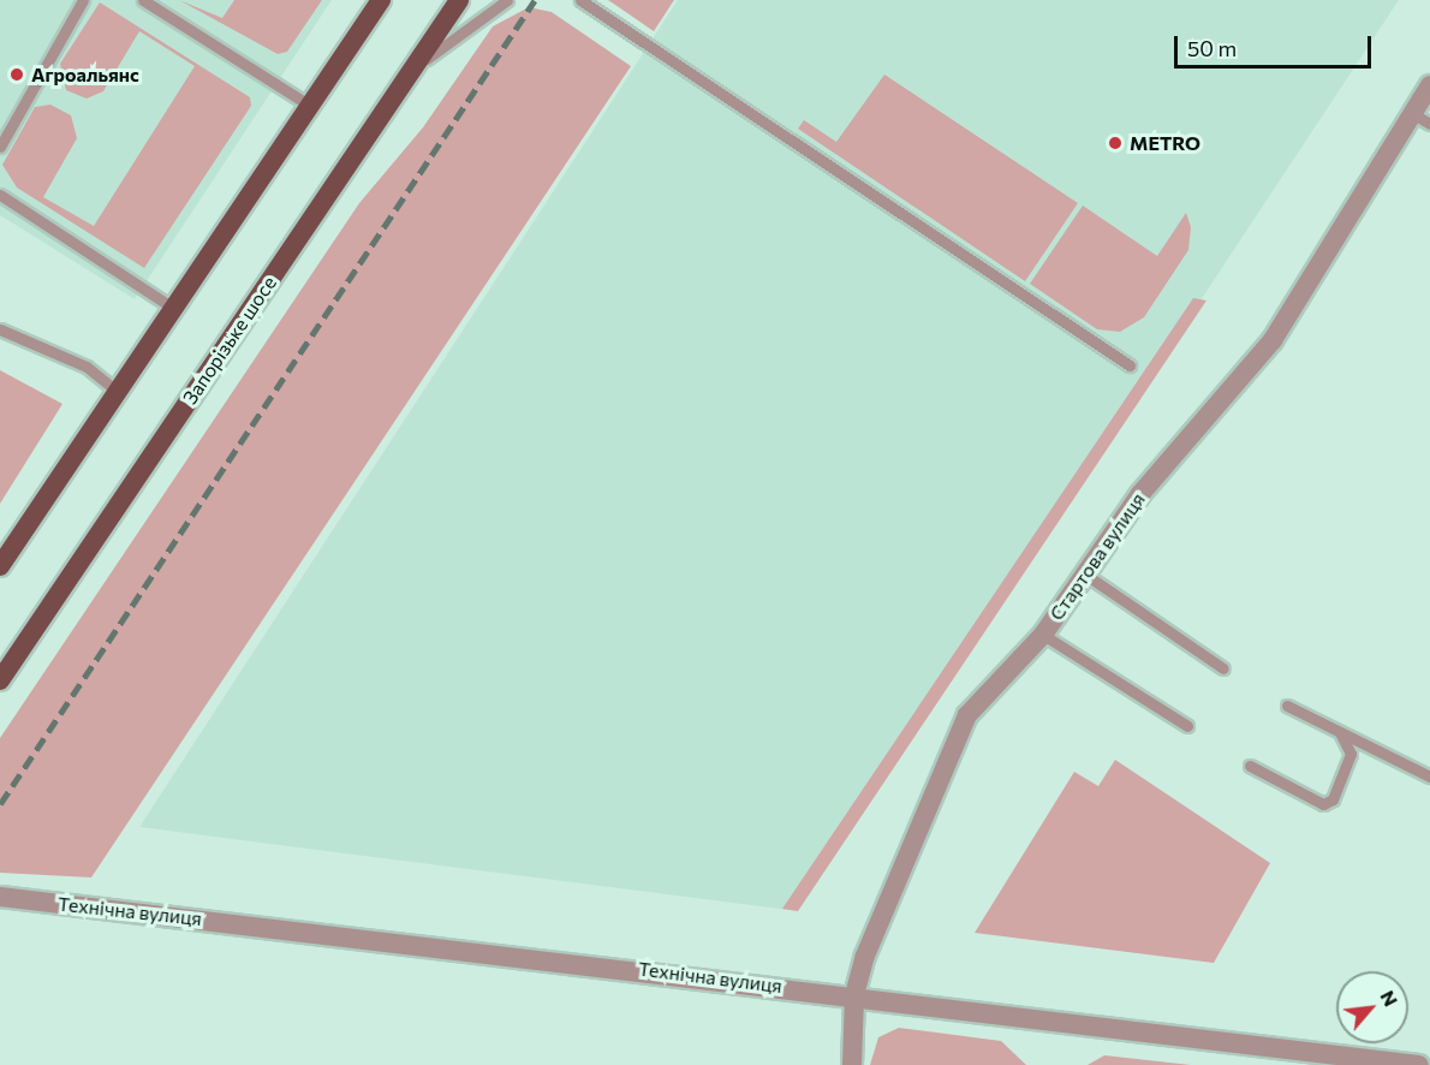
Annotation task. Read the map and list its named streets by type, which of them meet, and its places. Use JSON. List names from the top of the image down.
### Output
{
  "streets": {
    "main road": ["Запорізьке шосе"],
    "street": ["Стартова вулиця", "Технічна вулиця"]
  },
  "crossings": [
    ["Стартова вулиця", "Технічна вулиця"]
  ],
  "places": ["Агроальянс", "METRO"],
  "scale_bar": "50 m",
  "north": "top right"
}
